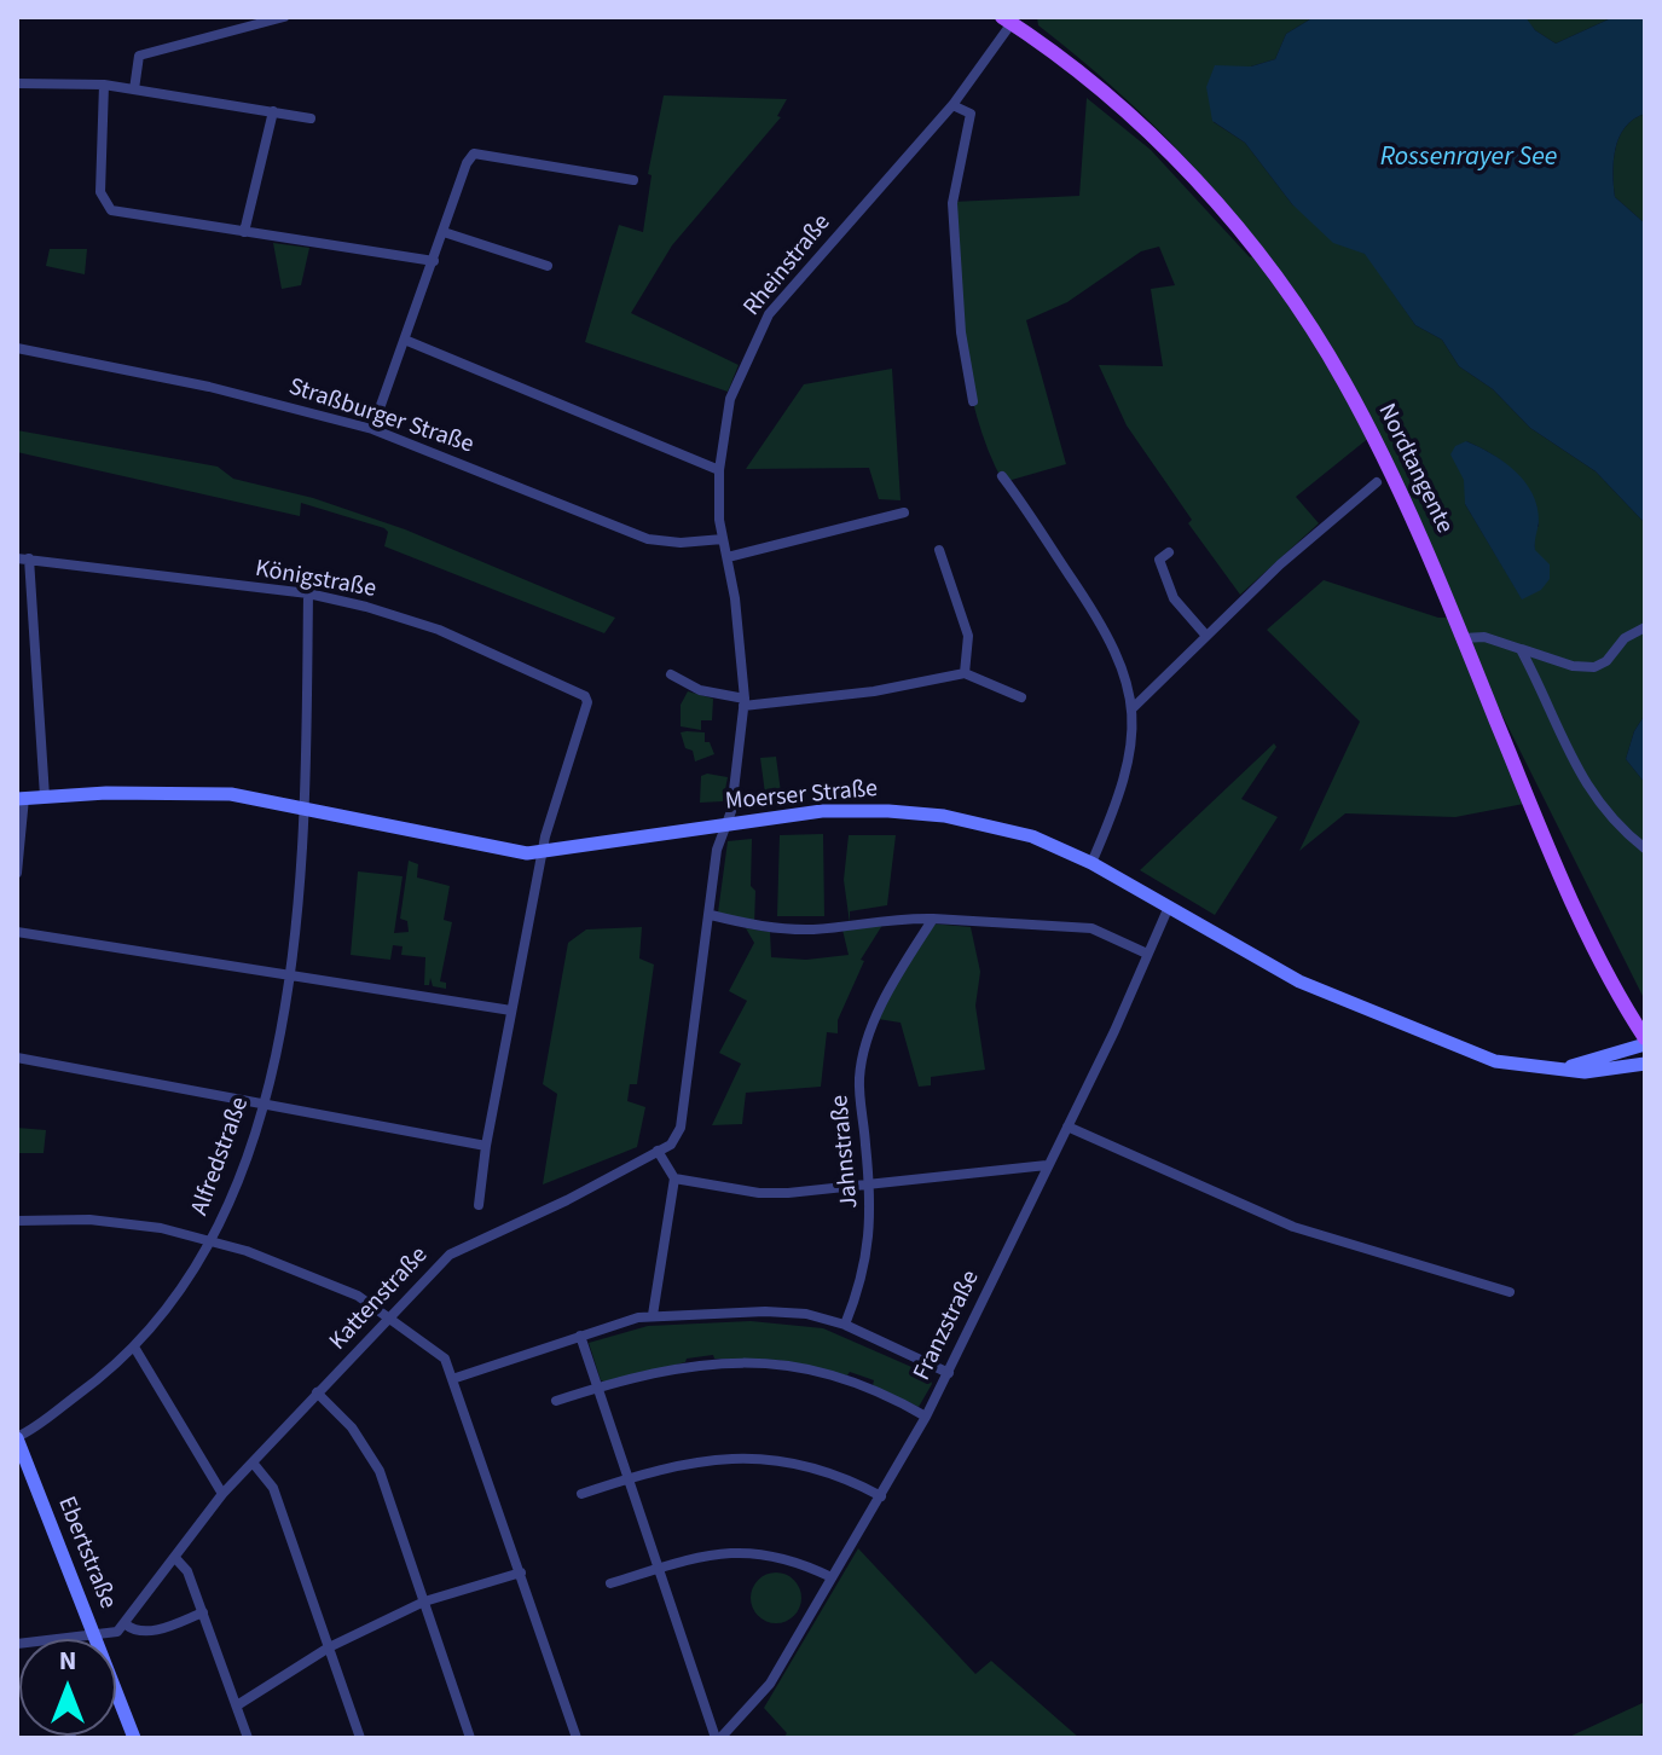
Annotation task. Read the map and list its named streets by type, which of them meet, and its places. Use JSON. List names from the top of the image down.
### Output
{
  "streets": {
    "main road": ["Nordtangente"],
    "street": [
      "Rheinstraße",
      "Straßburger Straße",
      "Königstraße",
      "Moerser Straße",
      "Jahnstraße",
      "Alfredstraße",
      "Kattenstraße",
      "Franzstraße",
      "Ebertstraße"
    ]
  },
  "crossings": [
    ["Rheinstraße", "Straßburger Straße"],
    ["Rheinstraße", "Nordtangente"],
    ["Rheinstraße", "Moerser Straße"],
    ["Rheinstraße", "Kattenstraße"],
    ["Nordtangente", "Moerser Straße"],
    ["Königstraße", "Moerser Straße"],
    ["Königstraße", "Alfredstraße"],
    ["Moerser Straße", "Alfredstraße"],
    ["Moerser Straße", "Kattenstraße"],
    ["Moerser Straße", "Franzstraße"],
    ["Alfredstraße", "Ebertstraße"]
  ],
  "water": ["Rossenrayer See"],
  "north": "top"
}
